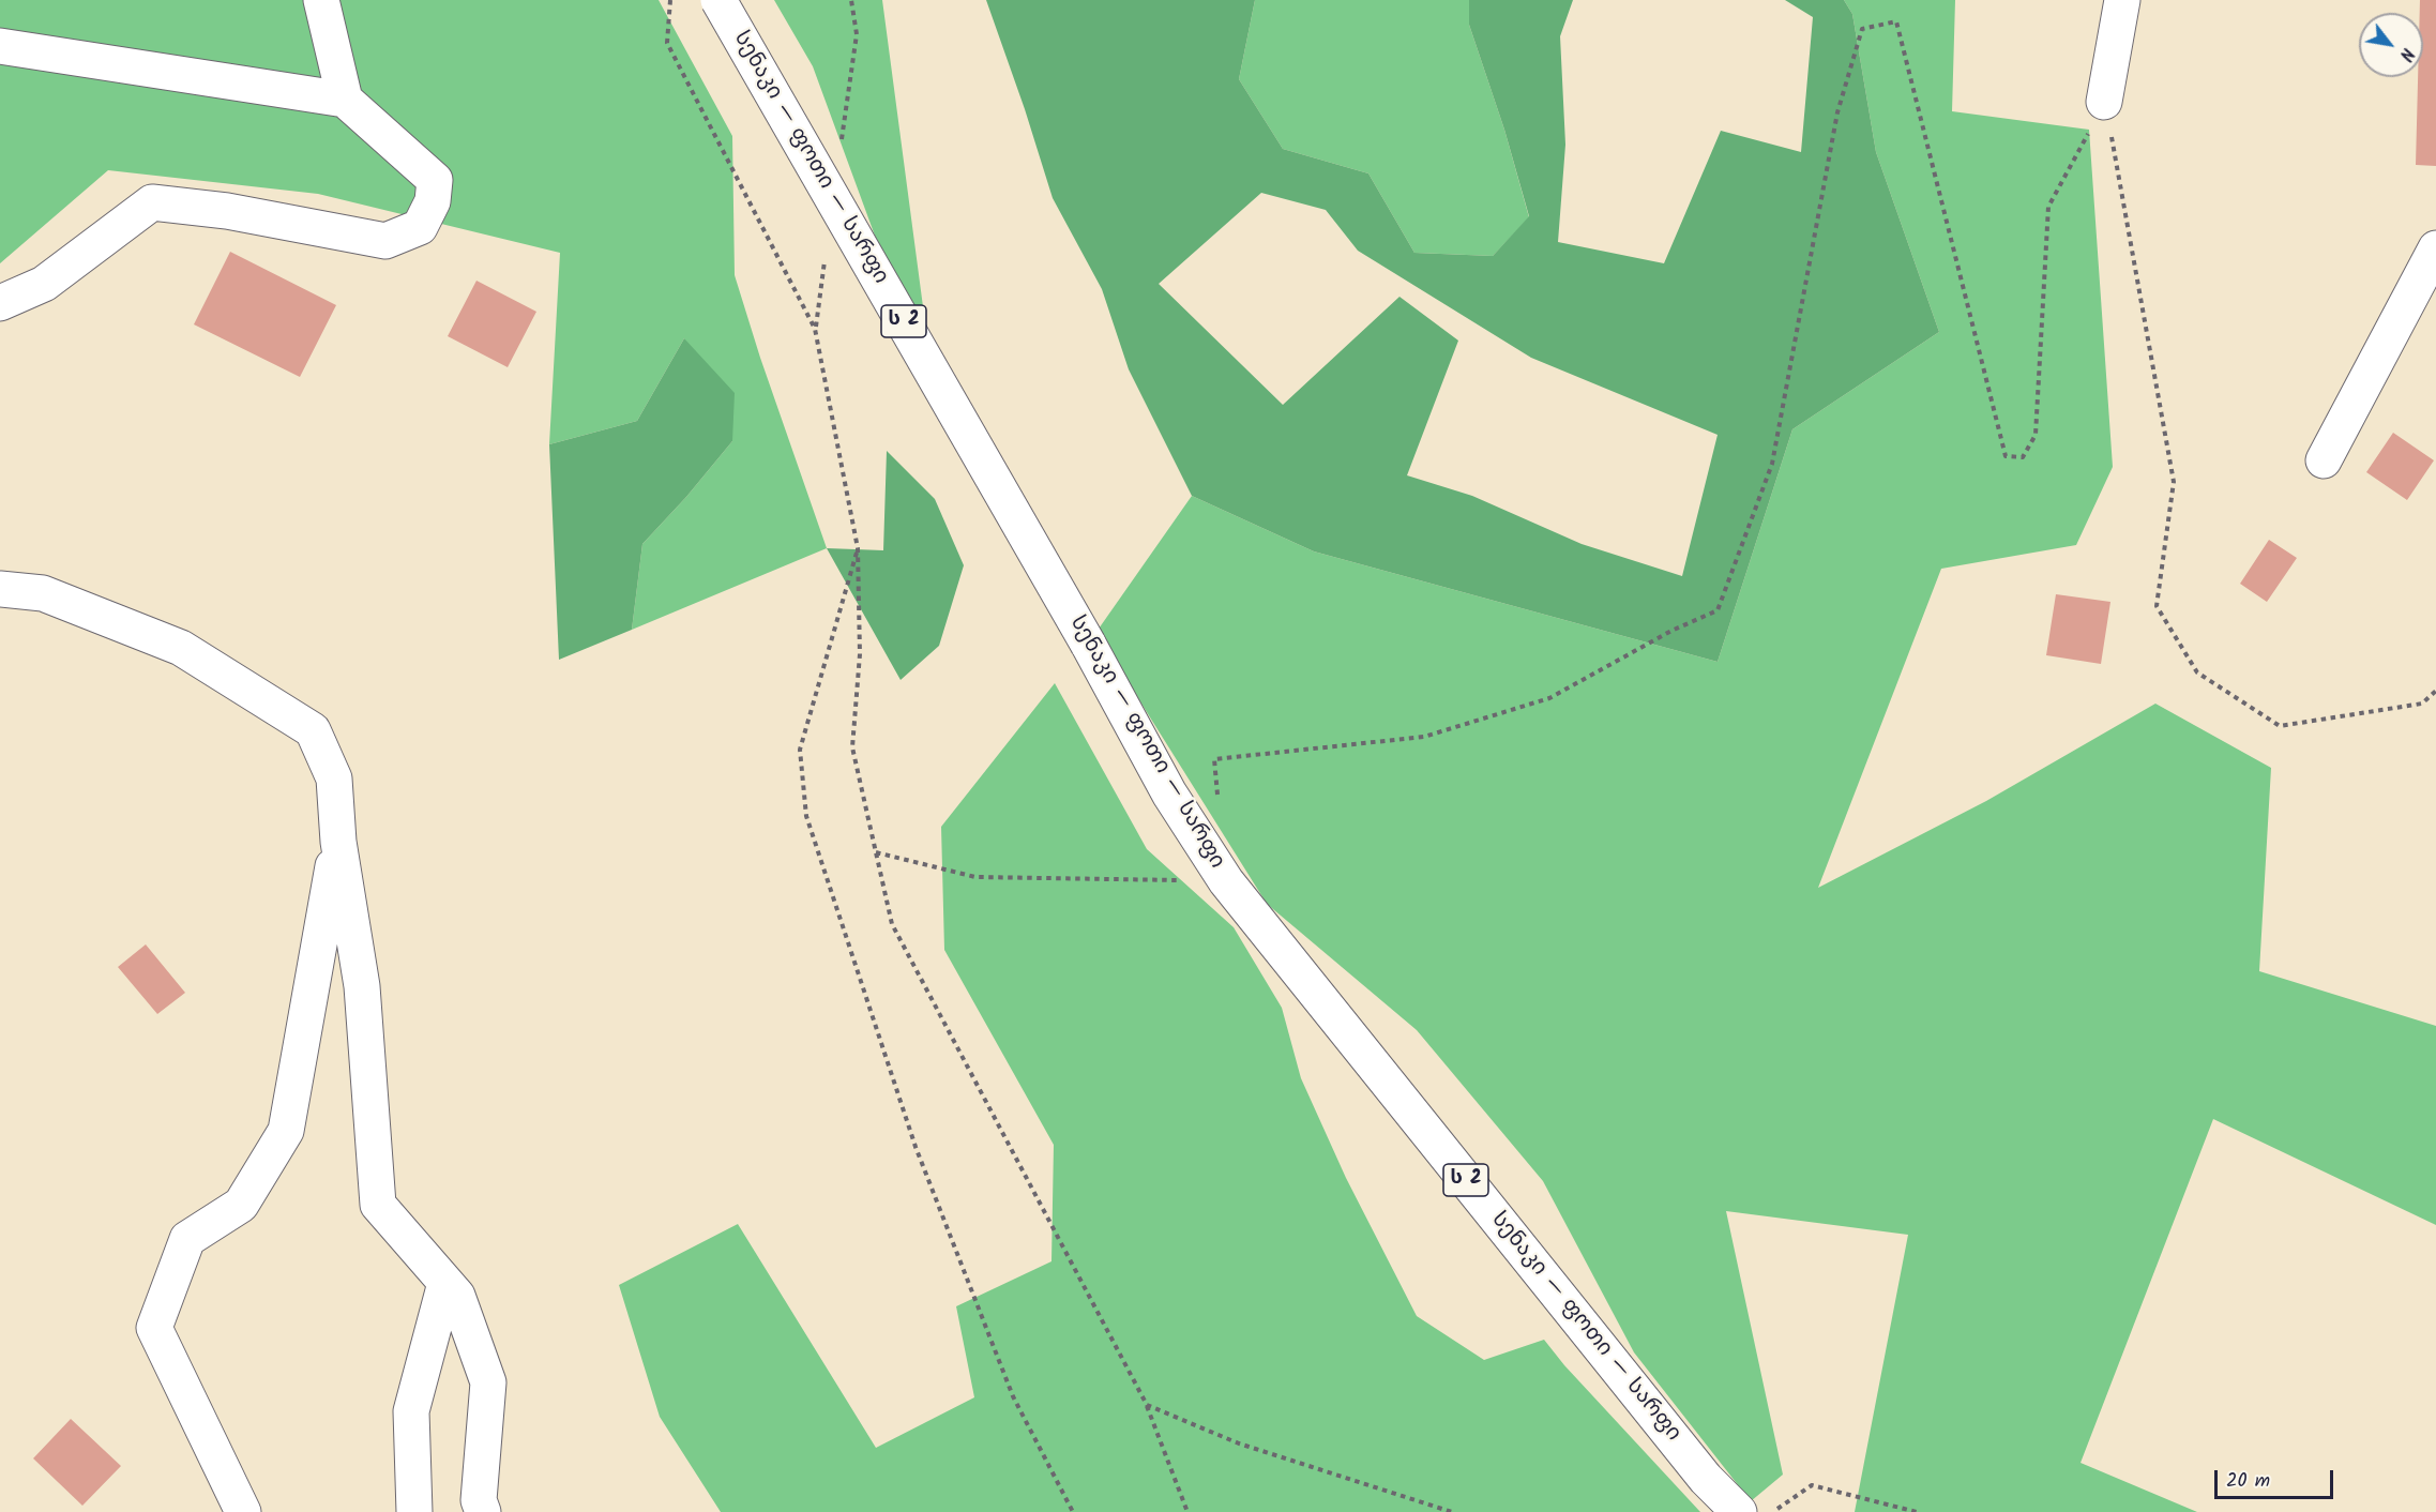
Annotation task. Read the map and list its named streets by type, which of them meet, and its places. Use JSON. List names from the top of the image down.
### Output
{
  "streets": {
    "main road": ["სენაკი — ფოთი — სარფი", "ს 2"]
  },
  "scale_bar": "20 m",
  "north": "bottom right"
}
